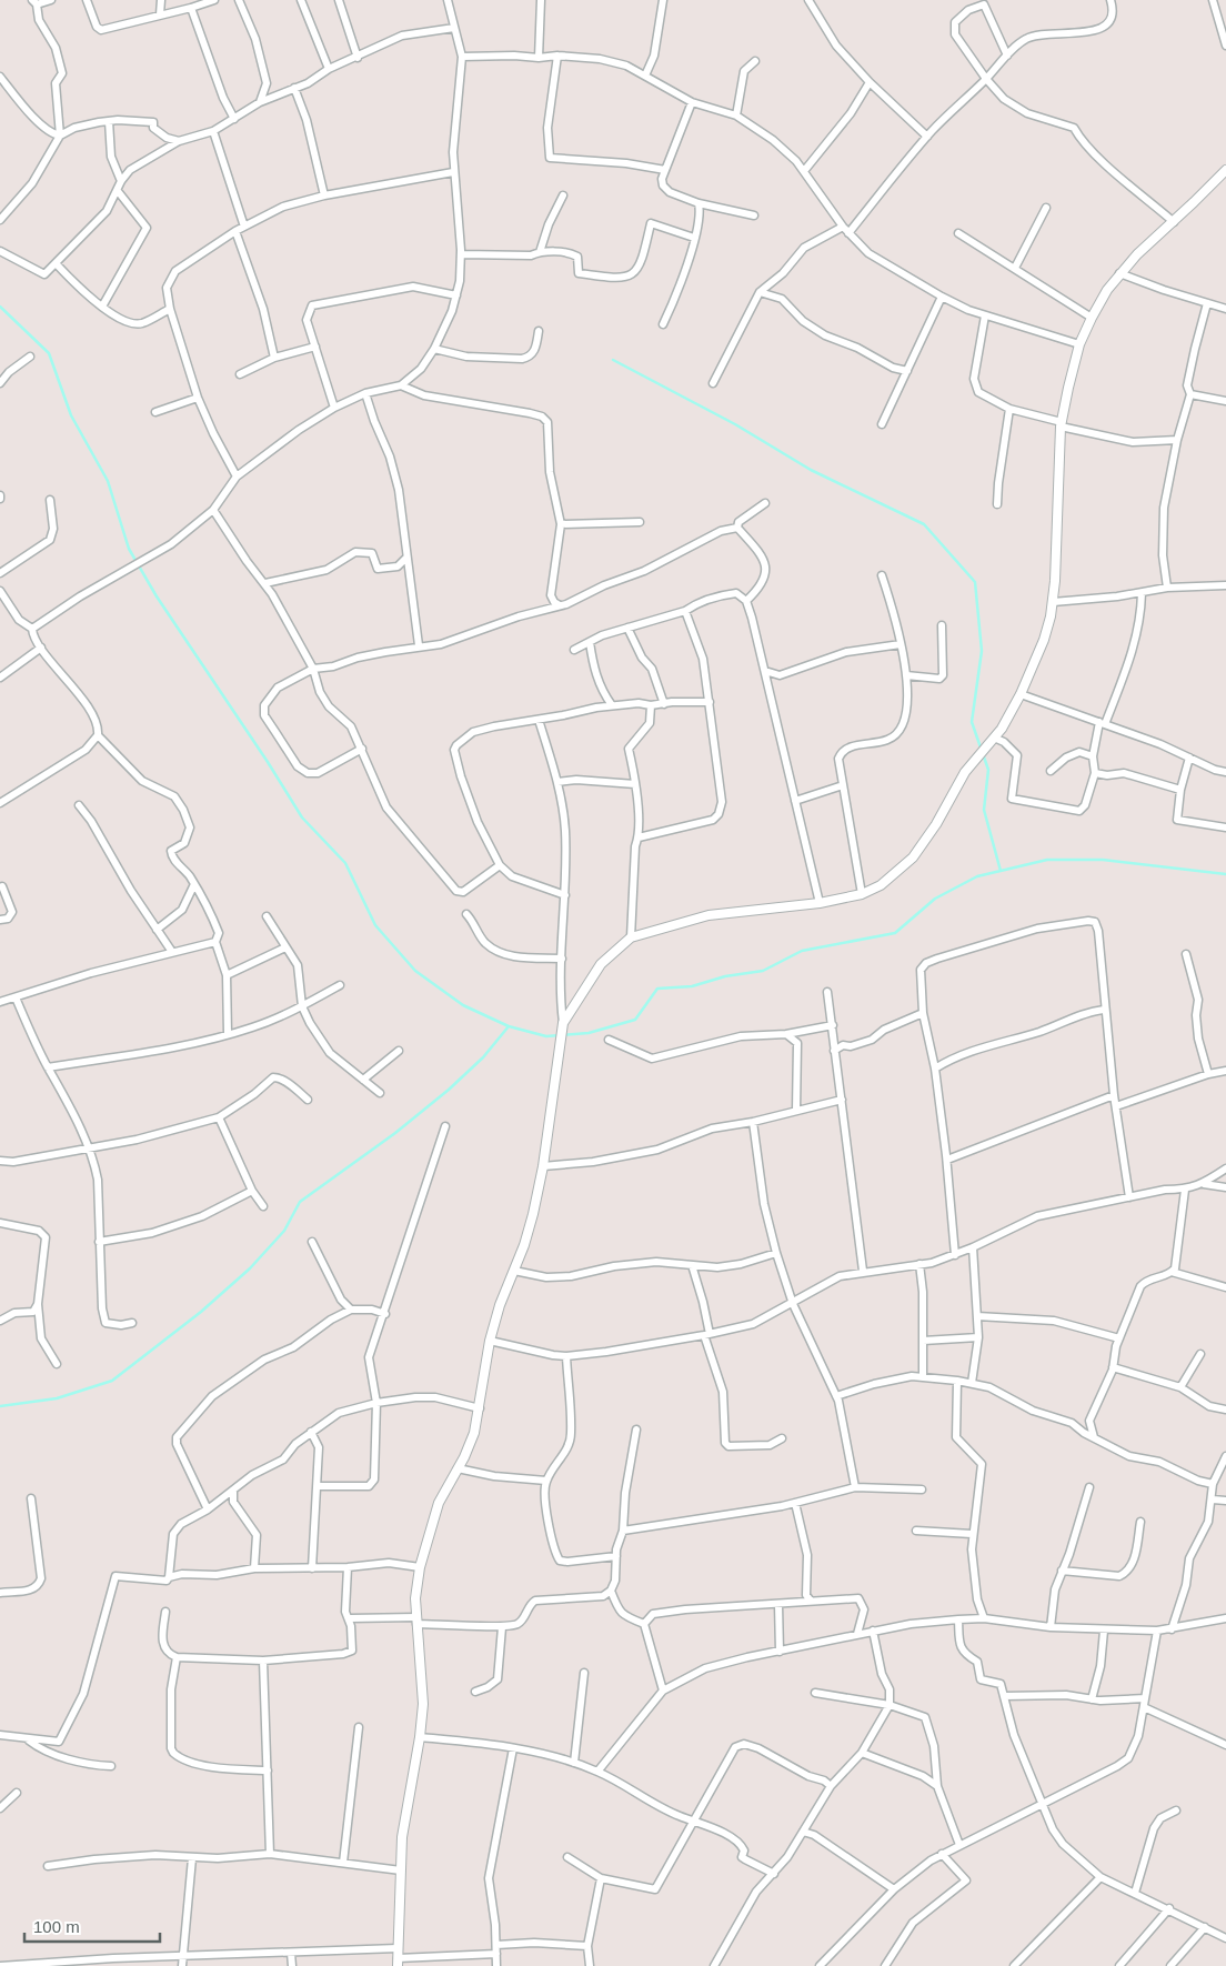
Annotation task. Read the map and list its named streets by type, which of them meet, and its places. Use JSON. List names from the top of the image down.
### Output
{
  "scale_bar": "100 m"
}
